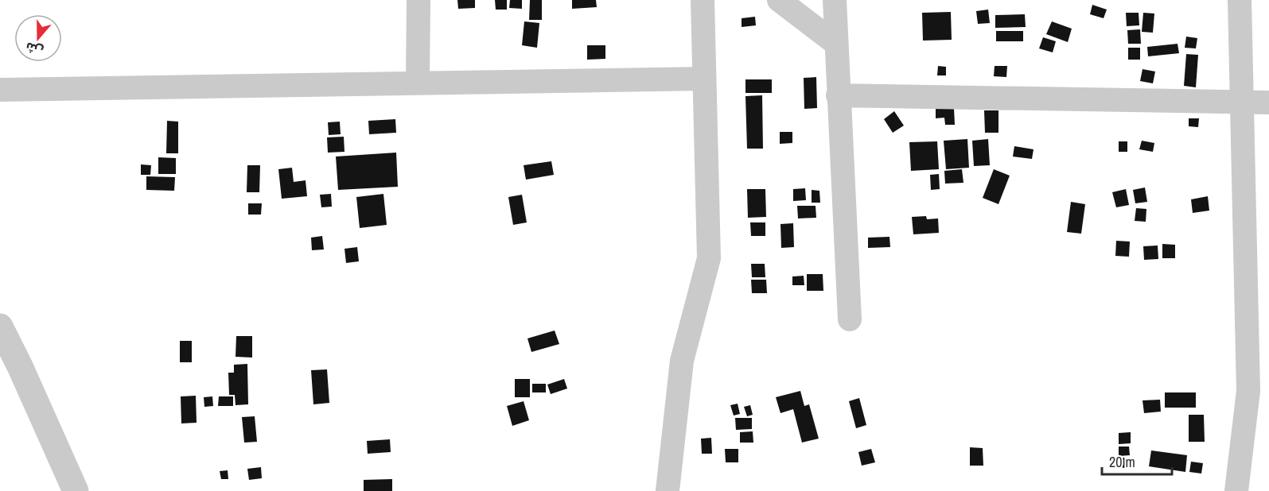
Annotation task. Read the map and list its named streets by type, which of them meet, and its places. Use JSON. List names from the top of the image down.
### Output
{
  "scale_bar": "20 m",
  "north": "bottom"
}
